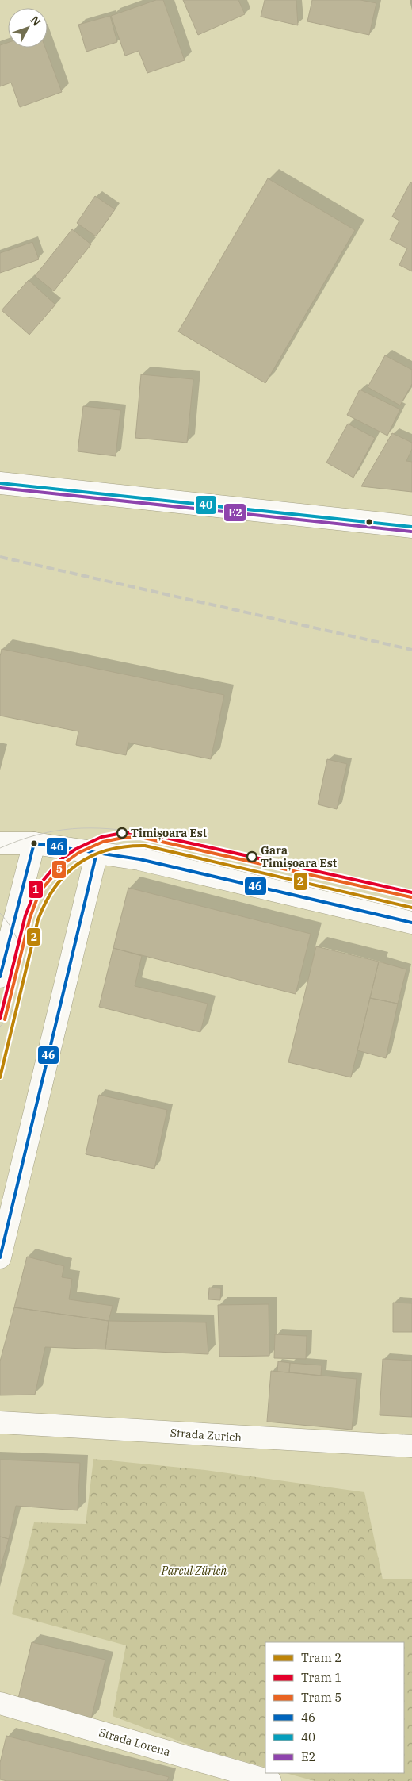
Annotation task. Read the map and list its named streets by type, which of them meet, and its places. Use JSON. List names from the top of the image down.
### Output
{
  "streets": {
    "street": ["Strada Zurich", "Strada Lorena"]
  },
  "parks": ["Parcul Zürich"],
  "places": ["Timișoara Est", "Gara Timișoara Est"],
  "lines": [
    "transit line 40",
    "transit line E2",
    "tram line 1",
    "tram line 5",
    "transit line 46",
    "tram line 2"
  ],
  "legend": [
    "Tram 2",
    "Tram 1",
    "Tram 5",
    "46",
    "40",
    "E2"
  ],
  "north": "top right"
}
